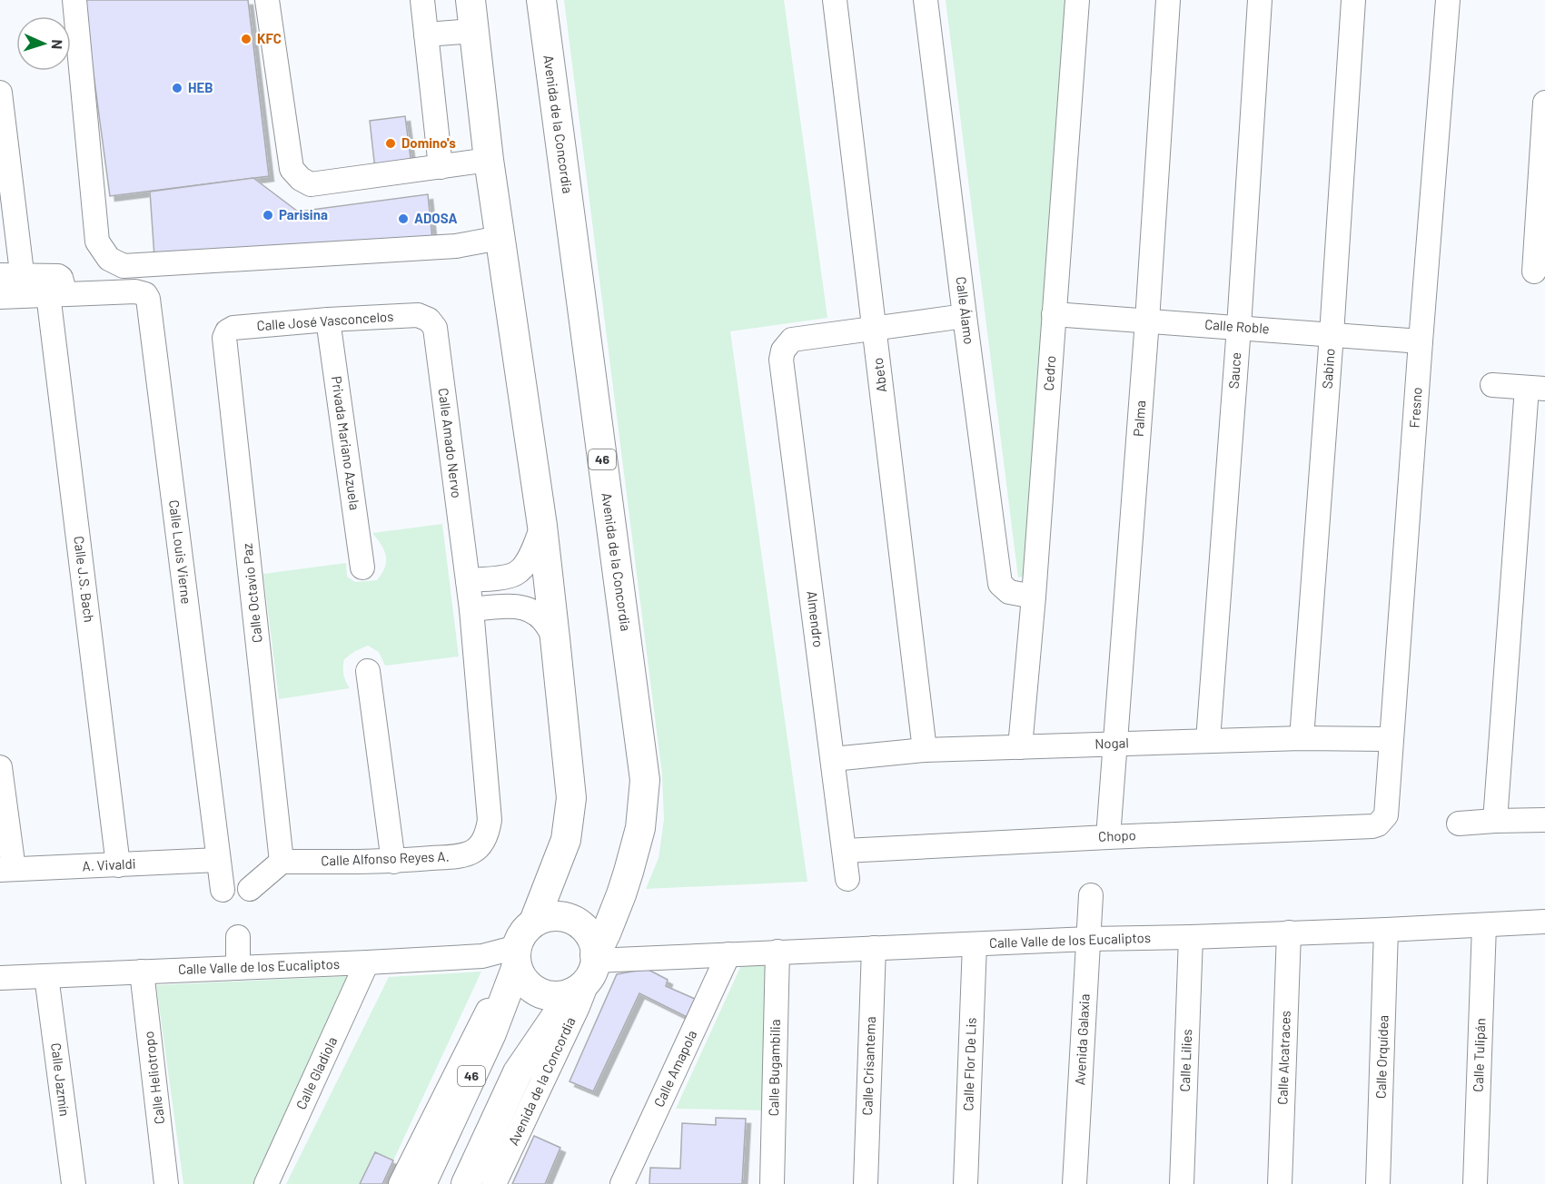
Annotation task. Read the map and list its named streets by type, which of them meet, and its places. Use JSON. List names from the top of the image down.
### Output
{
  "streets": {
    "main road": ["Avenida de la Concordia", "46"],
    "street": [
      "Calle Álamo",
      "Calle José Vasconcelos",
      "Calle Roble",
      "Sabino",
      "Sauce",
      "Cedro",
      "Abeto",
      "Fresno",
      "Palma",
      "Privada Mariano Azuela",
      "Calle Amado Nervo",
      "Calle Louis Vierne",
      "Calle J.S. Bach",
      "Calle Octavio Paz",
      "Almendro",
      "Nogal",
      "Chopo",
      "Calle Alfonso Reyes A.",
      "A. Vivaldi",
      "Calle Valle de los Eucaliptos",
      "Avenida Galaxia",
      "Calle Tulipán",
      "Calle Orquídea",
      "Calle Alcatraces",
      "Calle Lilies",
      "Calle Flor De Lis",
      "Calle Crisantema",
      "Calle Bugambilia",
      "Calle Amapola",
      "Calle Gladiola",
      "Calle Heliotropo",
      "Calle Jazmín"
    ]
  },
  "crossings": [
    ["Avenida de la Concordia", "46"],
    ["Avenida de la Concordia", "Calle Valle de los Eucaliptos"],
    ["Calle Álamo", "Cedro"],
    ["Calle José Vasconcelos", "Privada Mariano Azuela"],
    ["Calle José Vasconcelos", "Calle Amado Nervo"],
    ["Calle José Vasconcelos", "Calle Octavio Paz"],
    ["Calle Roble", "Sabino"],
    ["Calle Roble", "Sauce"],
    ["Calle Roble", "Cedro"],
    ["Calle Roble", "Fresno"],
    ["Calle Roble", "Palma"],
    ["Sabino", "Nogal"],
    ["Sauce", "Nogal"],
    ["Cedro", "Nogal"],
    ["Abeto", "Almendro"],
    ["Abeto", "Nogal"],
    ["Fresno", "Nogal"],
    ["Fresno", "Chopo"],
    ["Palma", "Nogal"],
    ["Palma", "Chopo"],
    ["Calle Amado Nervo", "Calle Alfonso Reyes A."],
    ["46", "Calle Valle de los Eucaliptos"],
    ["Calle Louis Vierne", "Calle J.S. Bach"],
    ["Calle Louis Vierne", "A. Vivaldi"],
    ["Calle J.S. Bach", "A. Vivaldi"],
    ["Calle Octavio Paz", "Calle Alfonso Reyes A."],
    ["Almendro", "Nogal"],
    ["Almendro", "Chopo"],
    ["Calle Valle de los Eucaliptos", "Avenida Galaxia"],
    ["Calle Valle de los Eucaliptos", "Calle Tulipán"],
    ["Calle Valle de los Eucaliptos", "Calle Orquídea"],
    ["Calle Valle de los Eucaliptos", "Calle Alcatraces"],
    ["Calle Valle de los Eucaliptos", "Calle Lilies"],
    ["Calle Valle de los Eucaliptos", "Calle Flor De Lis"],
    ["Calle Valle de los Eucaliptos", "Calle Crisantema"],
    ["Calle Valle de los Eucaliptos", "Calle Bugambilia"],
    ["Calle Valle de los Eucaliptos", "Calle Amapola"],
    ["Calle Valle de los Eucaliptos", "Calle Gladiola"],
    ["Calle Valle de los Eucaliptos", "Calle Heliotropo"],
    ["Calle Valle de los Eucaliptos", "Calle Jazmín"]
  ],
  "places": [
    "KFC",
    "HEB",
    "Domino's",
    "Parisina",
    "ADOSA"
  ],
  "north": "right"
}
